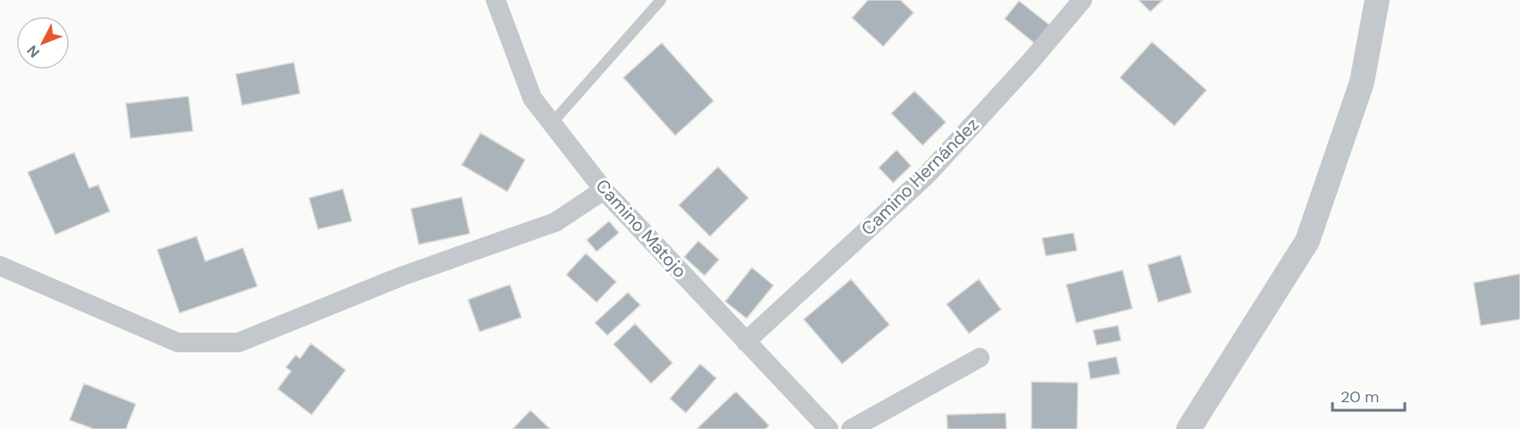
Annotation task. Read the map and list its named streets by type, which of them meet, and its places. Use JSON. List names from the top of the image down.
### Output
{
  "streets": {
    "street": ["Camino Hernández", "Camino Matojo"]
  },
  "crossings": [
    ["Camino Hernández", "Camino Matojo"]
  ],
  "scale_bar": "20 m",
  "north": "bottom left"
}
